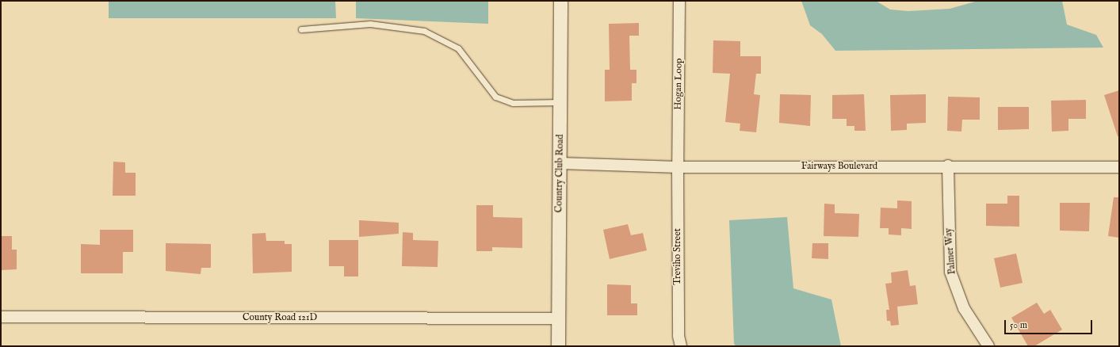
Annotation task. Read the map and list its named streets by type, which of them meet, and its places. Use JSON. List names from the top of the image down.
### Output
{
  "streets": {
    "street": [
      "Hogan Loop",
      "Fairways Boulevard",
      "Country Club Road",
      "Palmer Way",
      "Treviho Street",
      "County Road 121D"
    ]
  },
  "crossings": [
    ["Hogan Loop", "Fairways Boulevard"],
    ["Hogan Loop", "Treviho Street"],
    ["Fairways Boulevard", "Country Club Road"],
    ["Fairways Boulevard", "Palmer Way"],
    ["Fairways Boulevard", "Treviho Street"],
    ["Country Club Road", "County Road 121D"]
  ],
  "scale_bar": "50 m"
}
